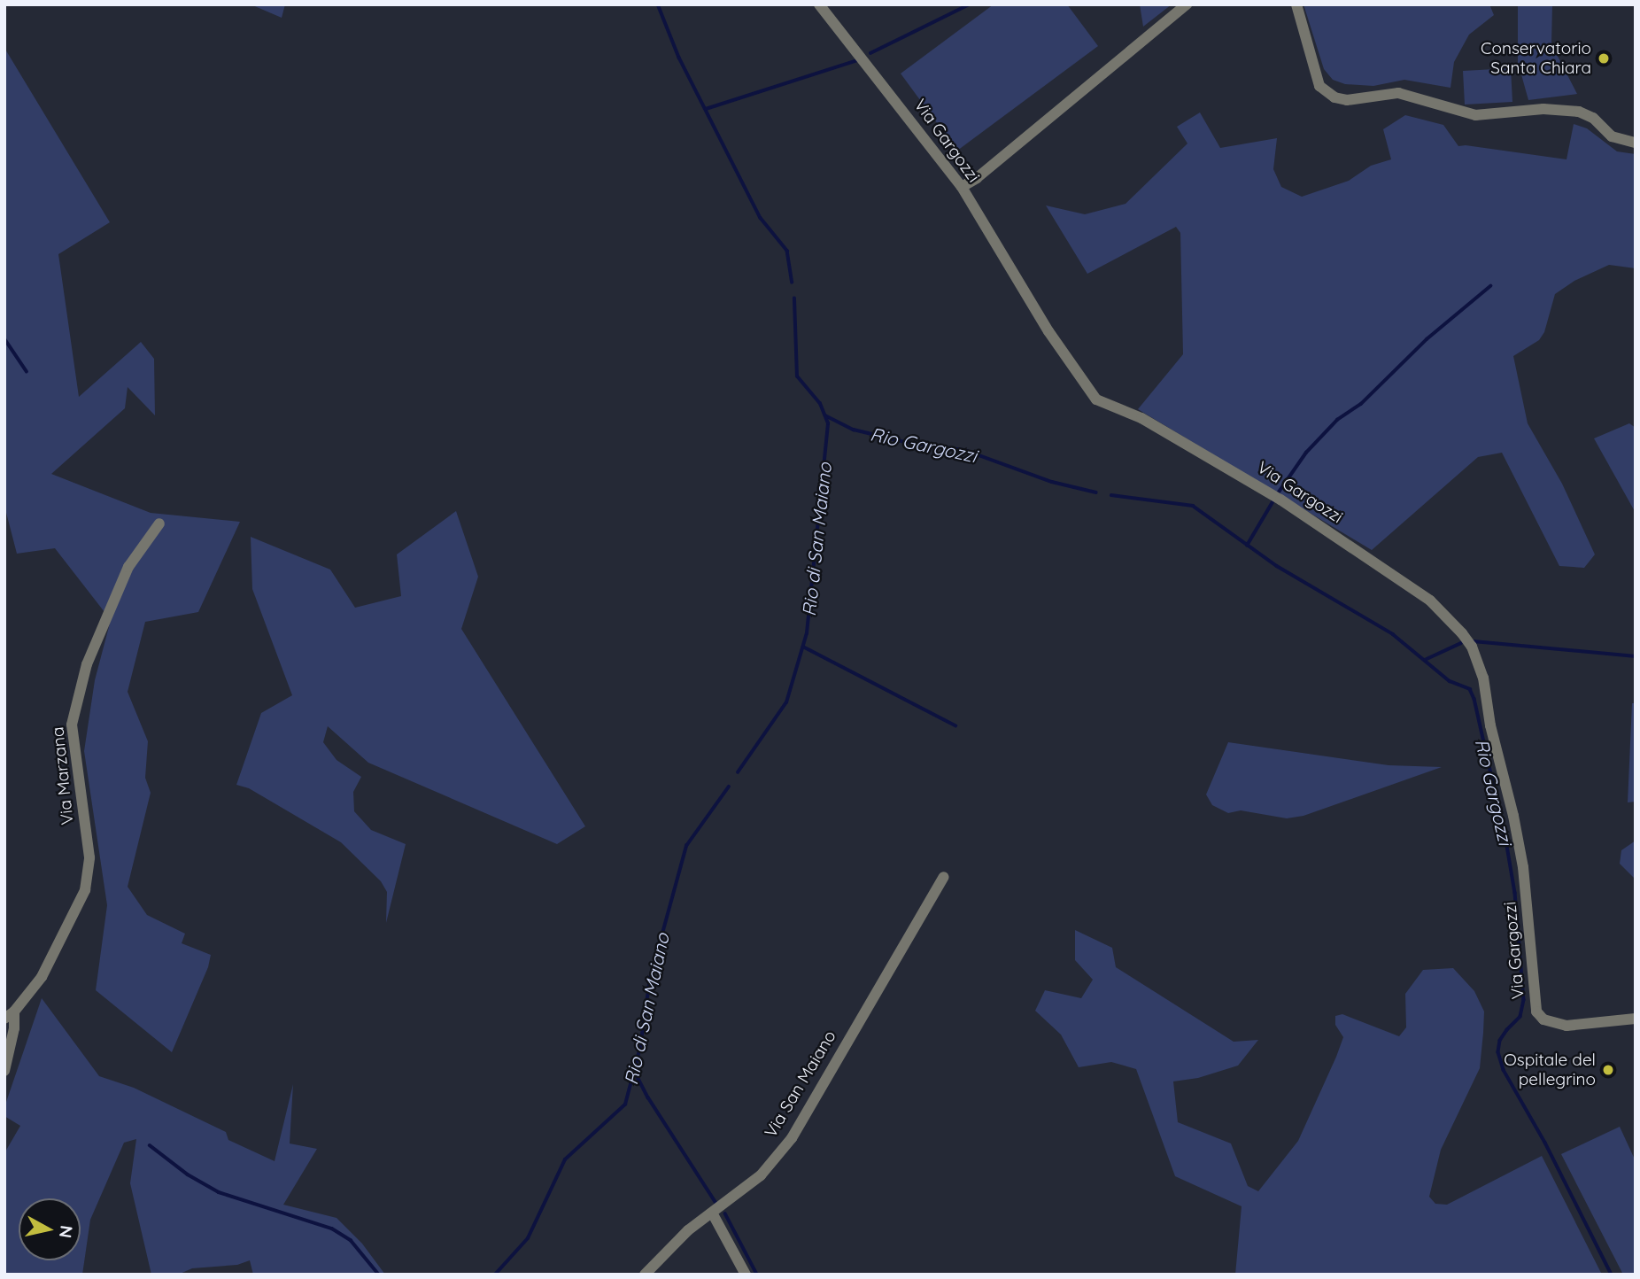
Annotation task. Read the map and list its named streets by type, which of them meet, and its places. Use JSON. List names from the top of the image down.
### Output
{
  "streets": {
    "street": ["Via Gargozzi", "Via Marzana", "Via San Maiano"]
  },
  "water": ["Rio Gargozzi", "Rio di San Maiano"],
  "places": ["Conservatorio Santa Chiara", "Ospitale del pellegrino"],
  "north": "right"
}
